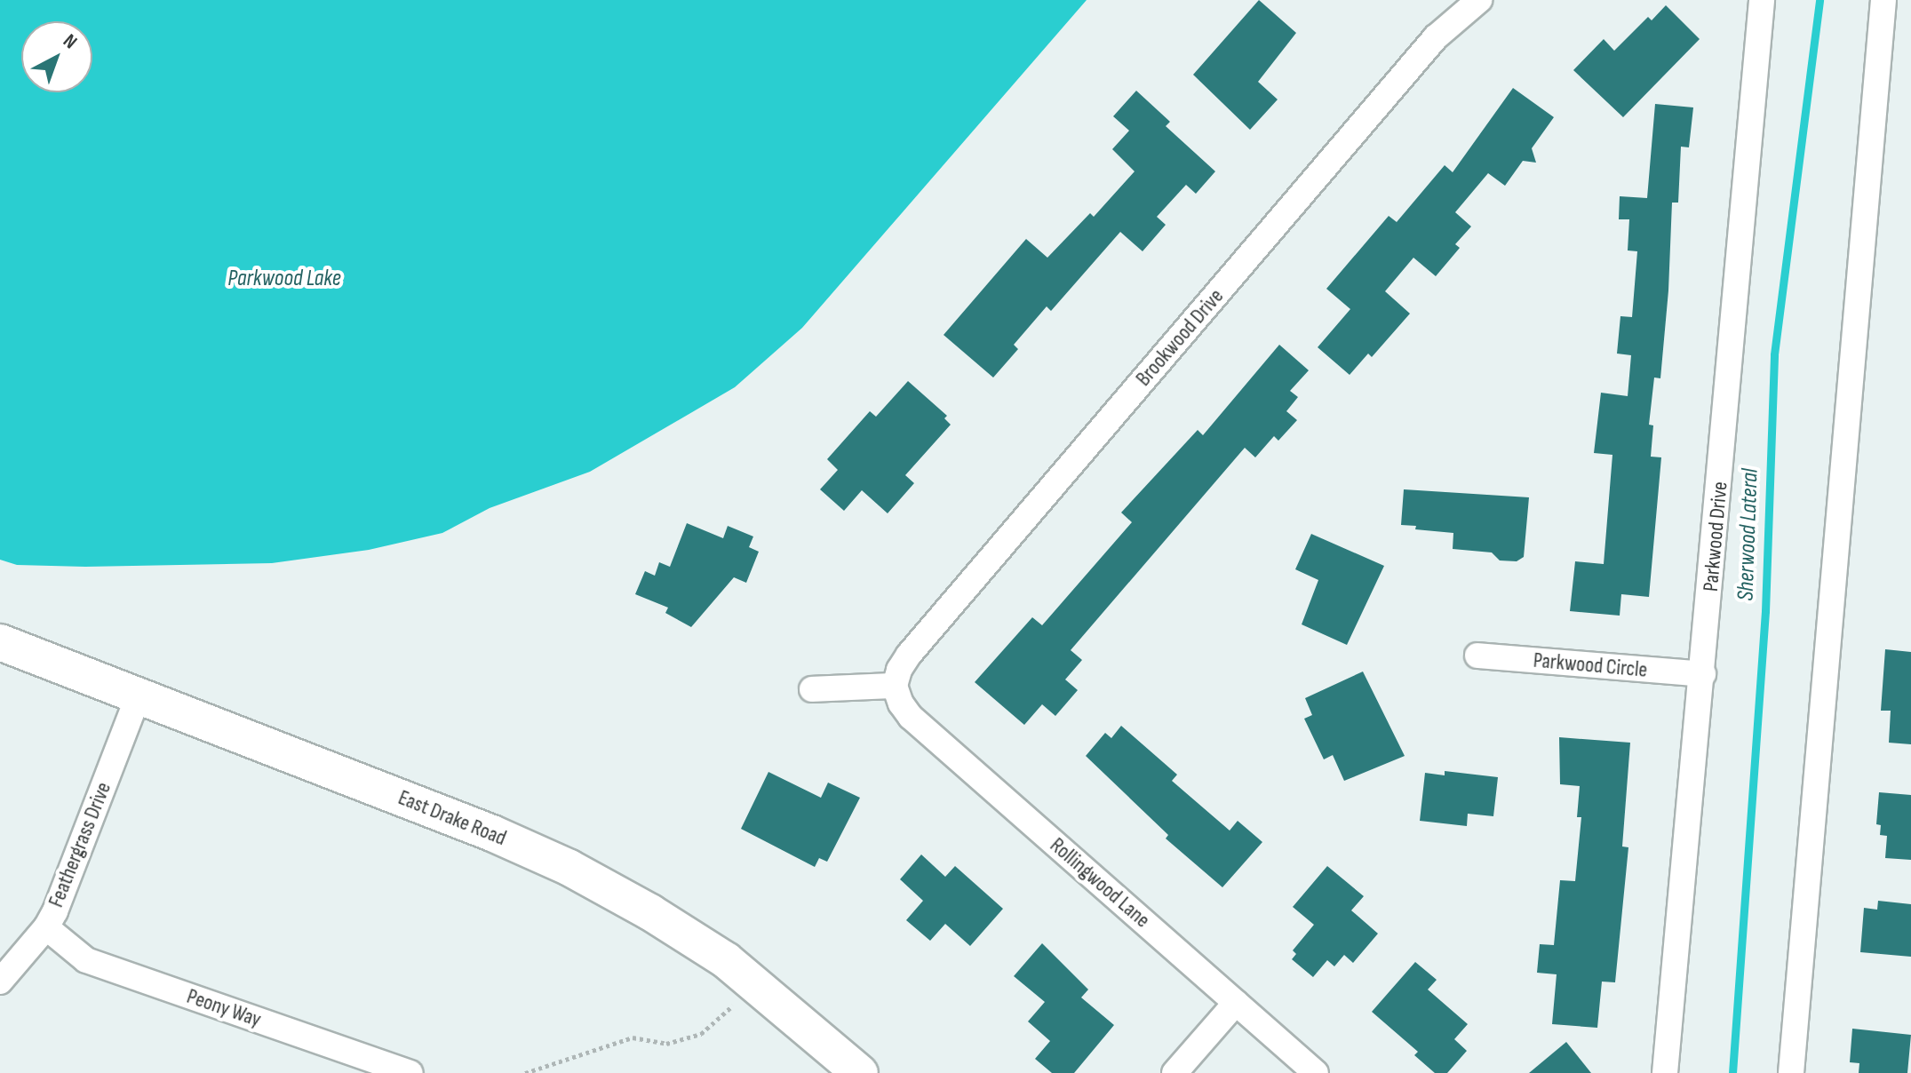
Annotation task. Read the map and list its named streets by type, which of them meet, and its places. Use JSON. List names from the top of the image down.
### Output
{
  "streets": {
    "main road": ["East Drake Road"],
    "street": [
      "Brookwood Drive",
      "Parkwood Drive",
      "Parkwood Circle",
      "Feathergrass Drive",
      "Rollingwood Lane",
      "Peony Way"
    ]
  },
  "crossings": [
    ["Brookwood Drive", "Rollingwood Lane"],
    ["Parkwood Drive", "Parkwood Circle"],
    ["East Drake Road", "Feathergrass Drive"],
    ["Feathergrass Drive", "Peony Way"]
  ],
  "water": ["Parkwood Lake", "Sherwood Lateral"],
  "north": "top right"
}
